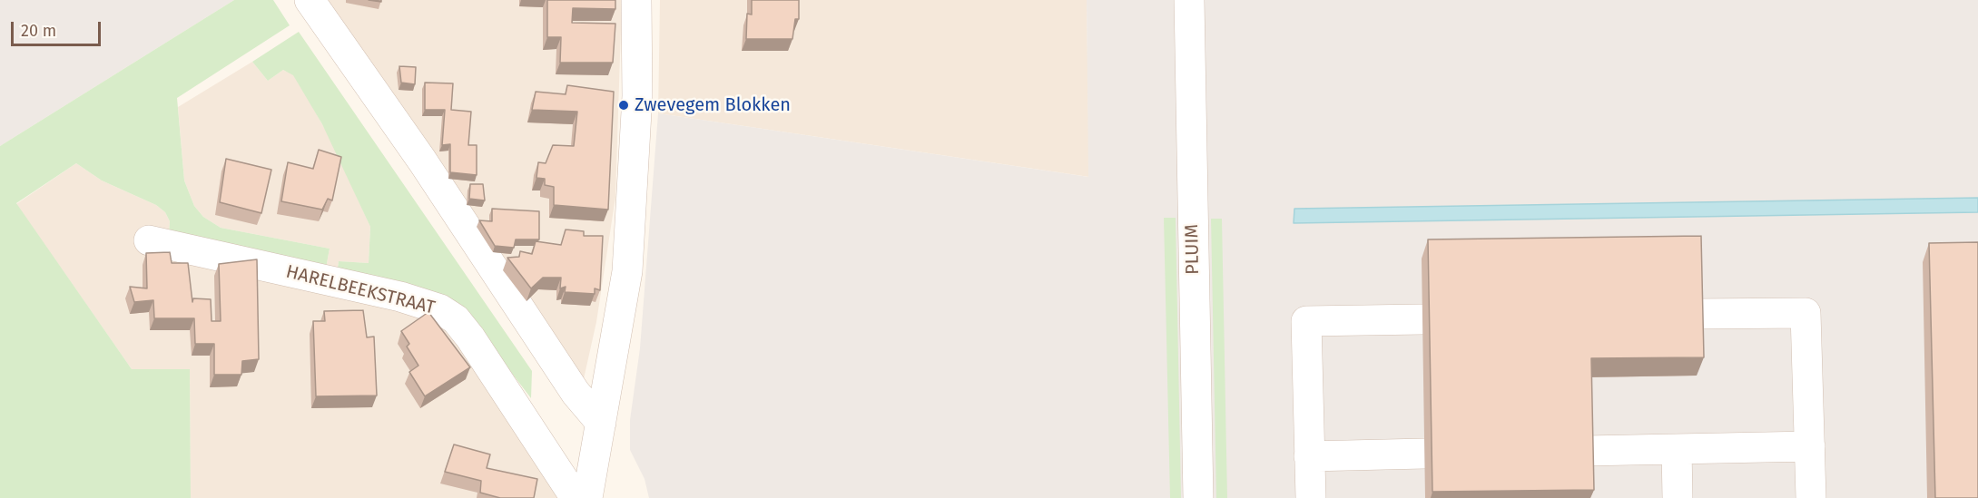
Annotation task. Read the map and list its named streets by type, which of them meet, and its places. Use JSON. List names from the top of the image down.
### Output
{
  "streets": {
    "street": ["PLUIM", "HARELBEEKSTRAAT"]
  },
  "places": ["Zwevegem Blokken"],
  "scale_bar": "20 m"
}
